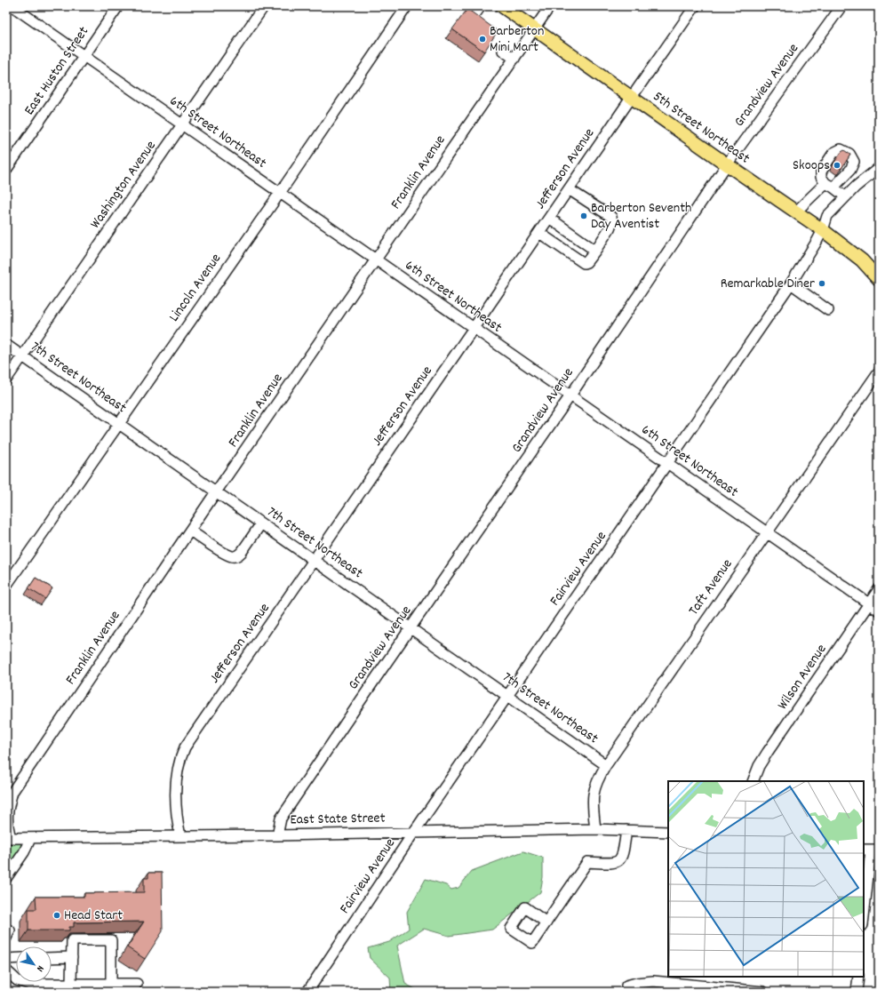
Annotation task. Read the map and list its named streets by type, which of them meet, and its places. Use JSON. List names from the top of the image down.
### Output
{
  "streets": {
    "main road": ["5th Street Northeast"],
    "street": [
      "East Huston Street",
      "Grandview Avenue",
      "6th Street Northeast",
      "Jefferson Avenue",
      "Franklin Avenue",
      "Washington Avenue",
      "Lincoln Avenue",
      "7th Street Northeast",
      "Fairview Avenue",
      "Taft Avenue",
      "Wilson Avenue",
      "East State Street"
    ]
  },
  "crossings": [
    ["East Huston Street", "6th Street Northeast"],
    ["Grandview Avenue", "5th Street Northeast"],
    ["Grandview Avenue", "6th Street Northeast"],
    ["Grandview Avenue", "7th Street Northeast"],
    ["Grandview Avenue", "East State Street"],
    ["5th Street Northeast", "Jefferson Avenue"],
    ["5th Street Northeast", "Franklin Avenue"],
    ["5th Street Northeast", "Fairview Avenue"],
    ["6th Street Northeast", "Jefferson Avenue"],
    ["6th Street Northeast", "Franklin Avenue"],
    ["6th Street Northeast", "Washington Avenue"],
    ["6th Street Northeast", "Lincoln Avenue"],
    ["6th Street Northeast", "Fairview Avenue"],
    ["6th Street Northeast", "Taft Avenue"],
    ["6th Street Northeast", "Wilson Avenue"],
    ["Jefferson Avenue", "7th Street Northeast"],
    ["Jefferson Avenue", "East State Street"],
    ["Franklin Avenue", "7th Street Northeast"],
    ["Franklin Avenue", "East State Street"],
    ["Washington Avenue", "7th Street Northeast"],
    ["Lincoln Avenue", "7th Street Northeast"],
    ["7th Street Northeast", "Fairview Avenue"],
    ["7th Street Northeast", "Taft Avenue"],
    ["Fairview Avenue", "East State Street"],
    ["Taft Avenue", "East State Street"]
  ],
  "places": [
    "Barberton Mini Mart",
    "Skoops",
    "Barberton Seventh Day Aventist",
    "Remarkable Diner",
    "Head Start"
  ],
  "north": "bottom right"
}
